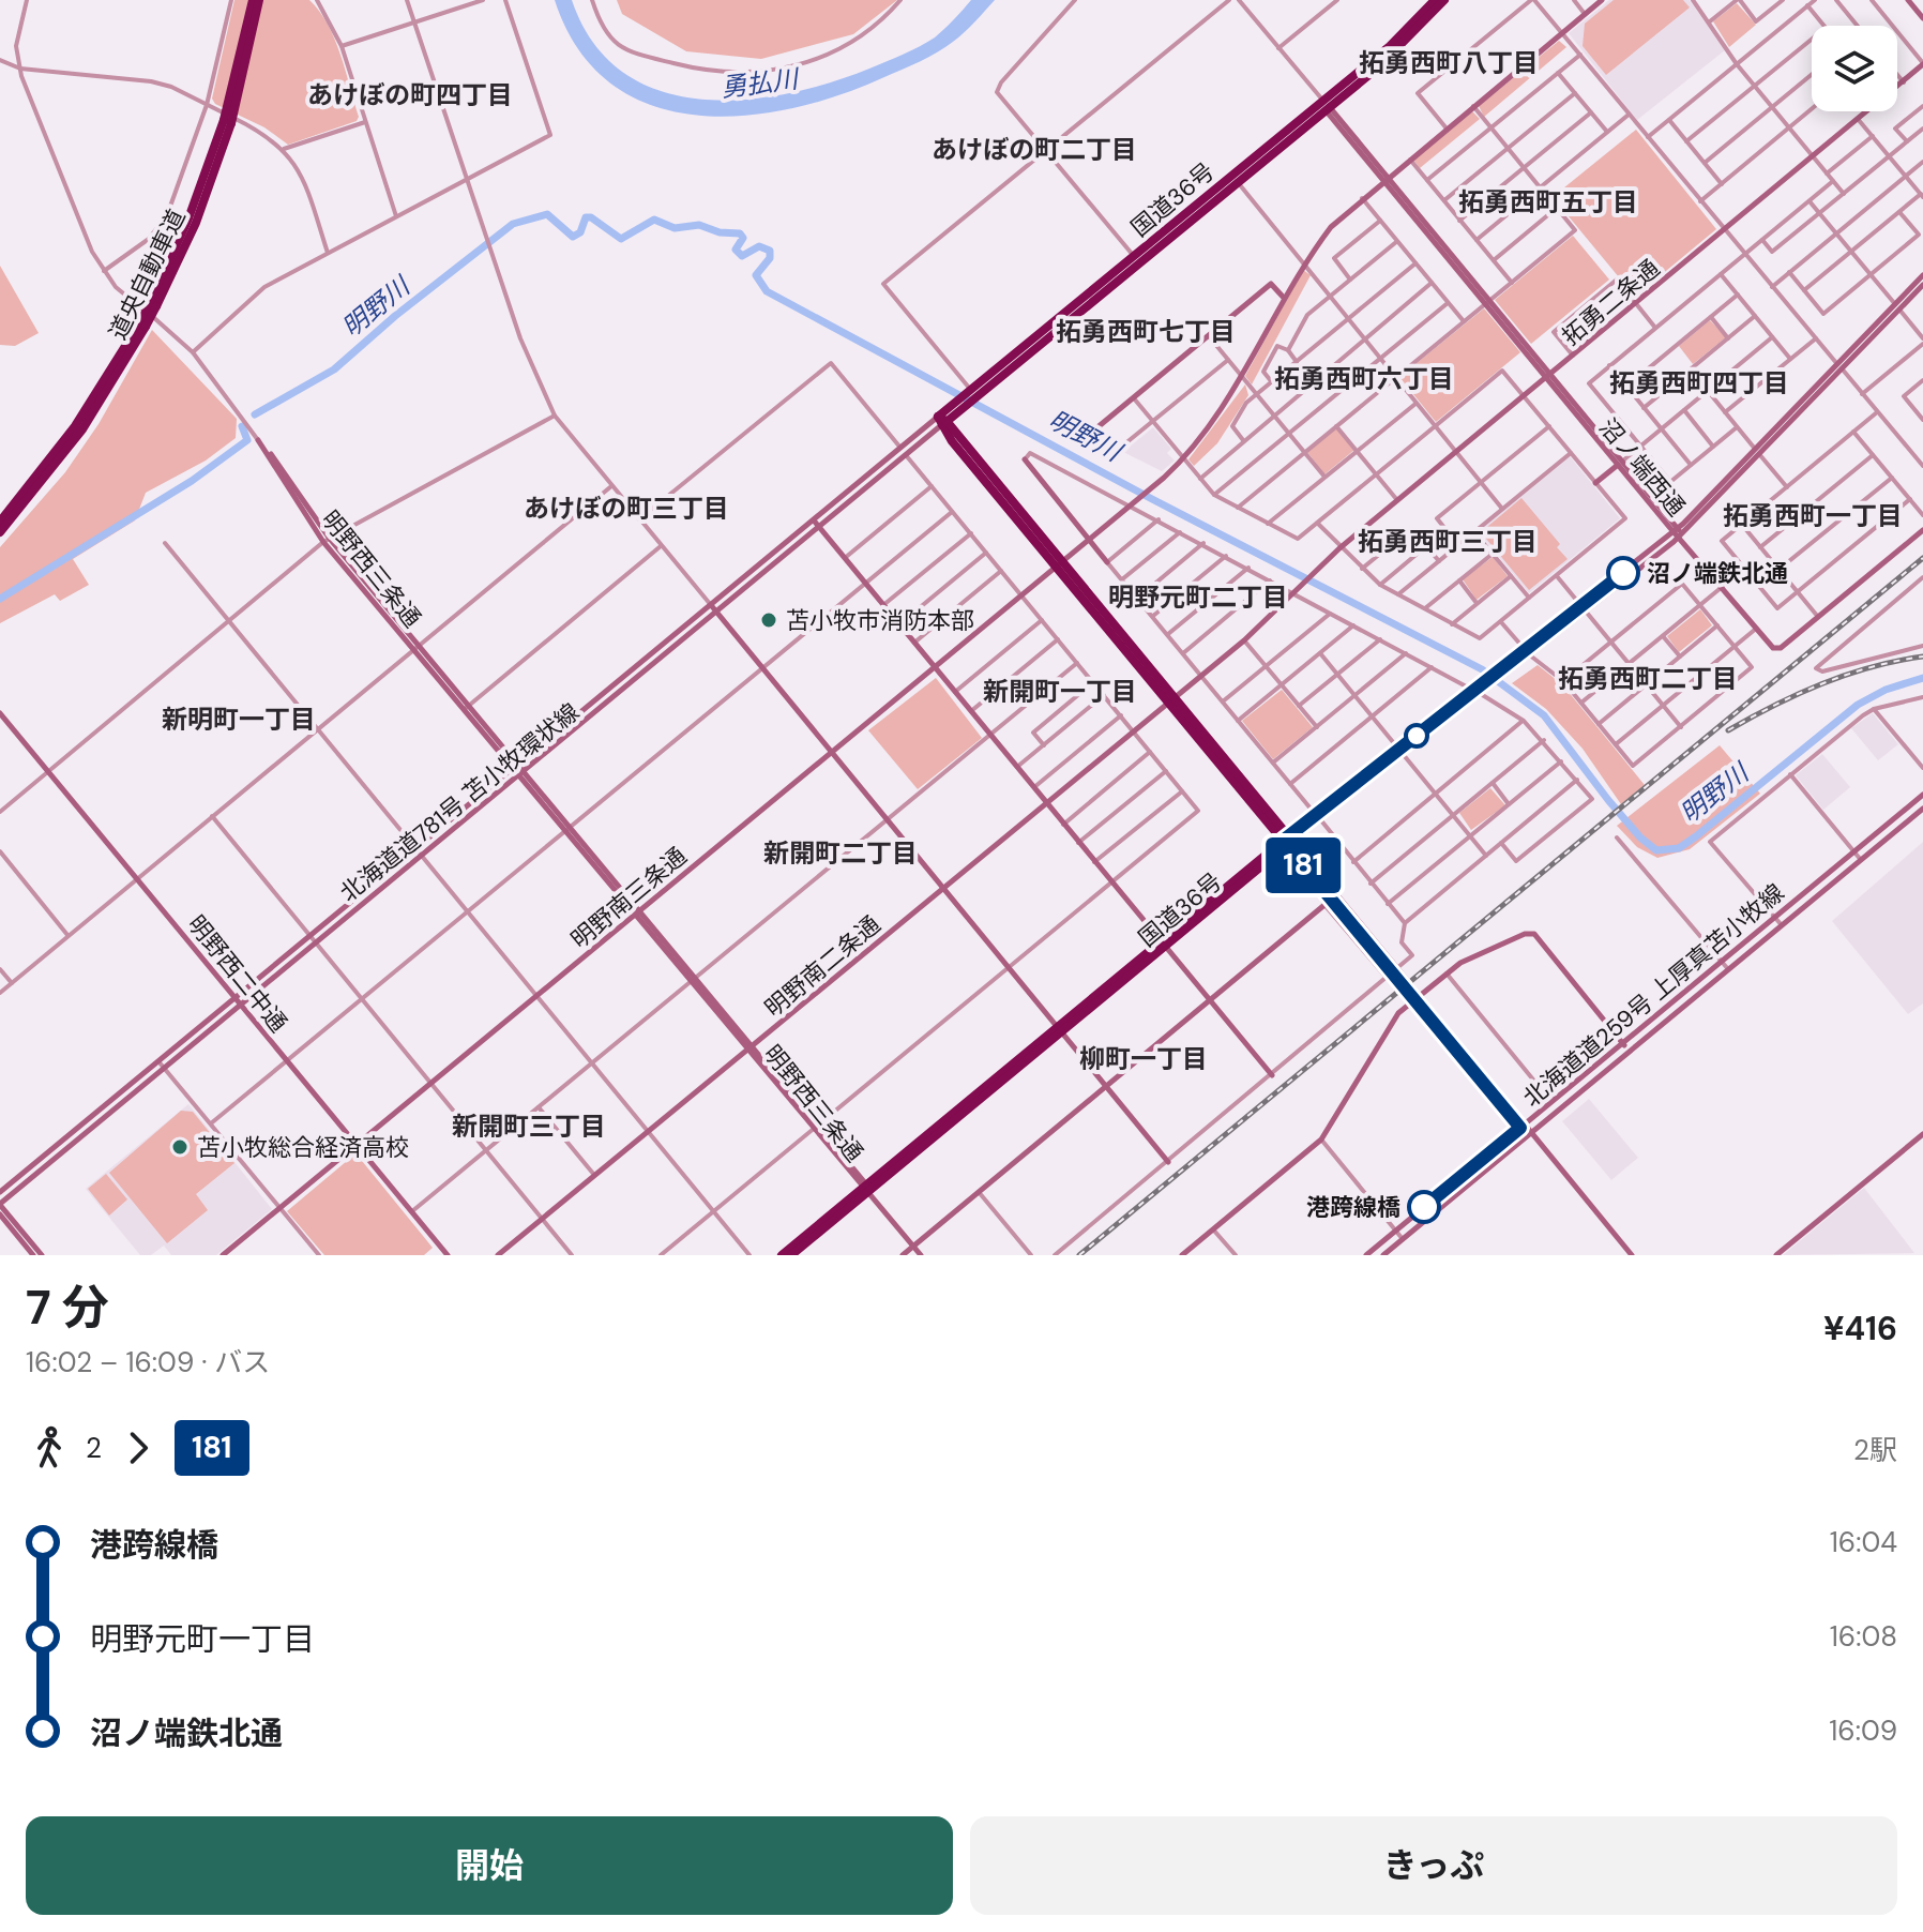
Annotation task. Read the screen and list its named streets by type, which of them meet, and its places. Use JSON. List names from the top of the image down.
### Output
{
  "streets": {
    "highway": ["国道36号", "道央自動車道"],
    "street": [
      "拓勇二条通",
      "沼ノ端西通",
      "明野西三条通",
      "北海道道781号 苫小牧環状線",
      "明野南三条通",
      "明野南二条通",
      "明野西二中通",
      "北海道道259号 上厚真苫小牧線"
    ]
  },
  "crossings": [
    ["国道36号", "沼ノ端西通"],
    ["国道36号", "明野西三条通"],
    ["国道36号", "北海道道781号 苫小牧環状線"],
    ["拓勇二条通", "沼ノ端西通"],
    ["沼ノ端西通", "明野南三条通"],
    ["明野西三条通", "北海道道781号 苫小牧環状線"],
    ["明野西三条通", "明野南三条通"],
    ["明野西三条通", "明野南二条通"],
    ["北海道道781号 苫小牧環状線", "明野西二中通"],
    ["明野南三条通", "明野西二中通"]
  ],
  "districts": [
    "拓勇西町八丁目",
    "あけぼの町四丁目",
    "あけぼの町二丁目",
    "拓勇西町五丁目",
    "拓勇西町七丁目",
    "拓勇西町六丁目",
    "拓勇西町四丁目",
    "あけぼの町三丁目",
    "拓勇西町一丁目",
    "拓勇西町三丁目",
    "明野元町二丁目",
    "拓勇西町二丁目",
    "新開町一丁目",
    "新明町一丁目",
    "新開町二丁目",
    "柳町一丁目",
    "新開町三丁目"
  ],
  "water": ["勇払川", "明野川"],
  "places": [
    "沼ノ端鉄北通",
    "苫小牧市消防本部",
    "苫小牧総合経済高校",
    "港跨線橋"
  ],
  "lines": ["bus line 181"],
  "page": {
    "on_map": "181",
    "heading": ["7 分", "16:02 – 16:09 · バス", "¥416"],
    "legs": ["2", "181", "2駅"],
    "list": [
      {
        "name": "港跨線橋",
        "value": "16:04"
      },
      {
        "name": "明野元町一丁目",
        "value": "16:08"
      },
      {
        "name": "沼ノ端鉄北通",
        "value": "16:09"
      }
    ],
    "buttons": ["開始", "きっぷ"]
  }
}
